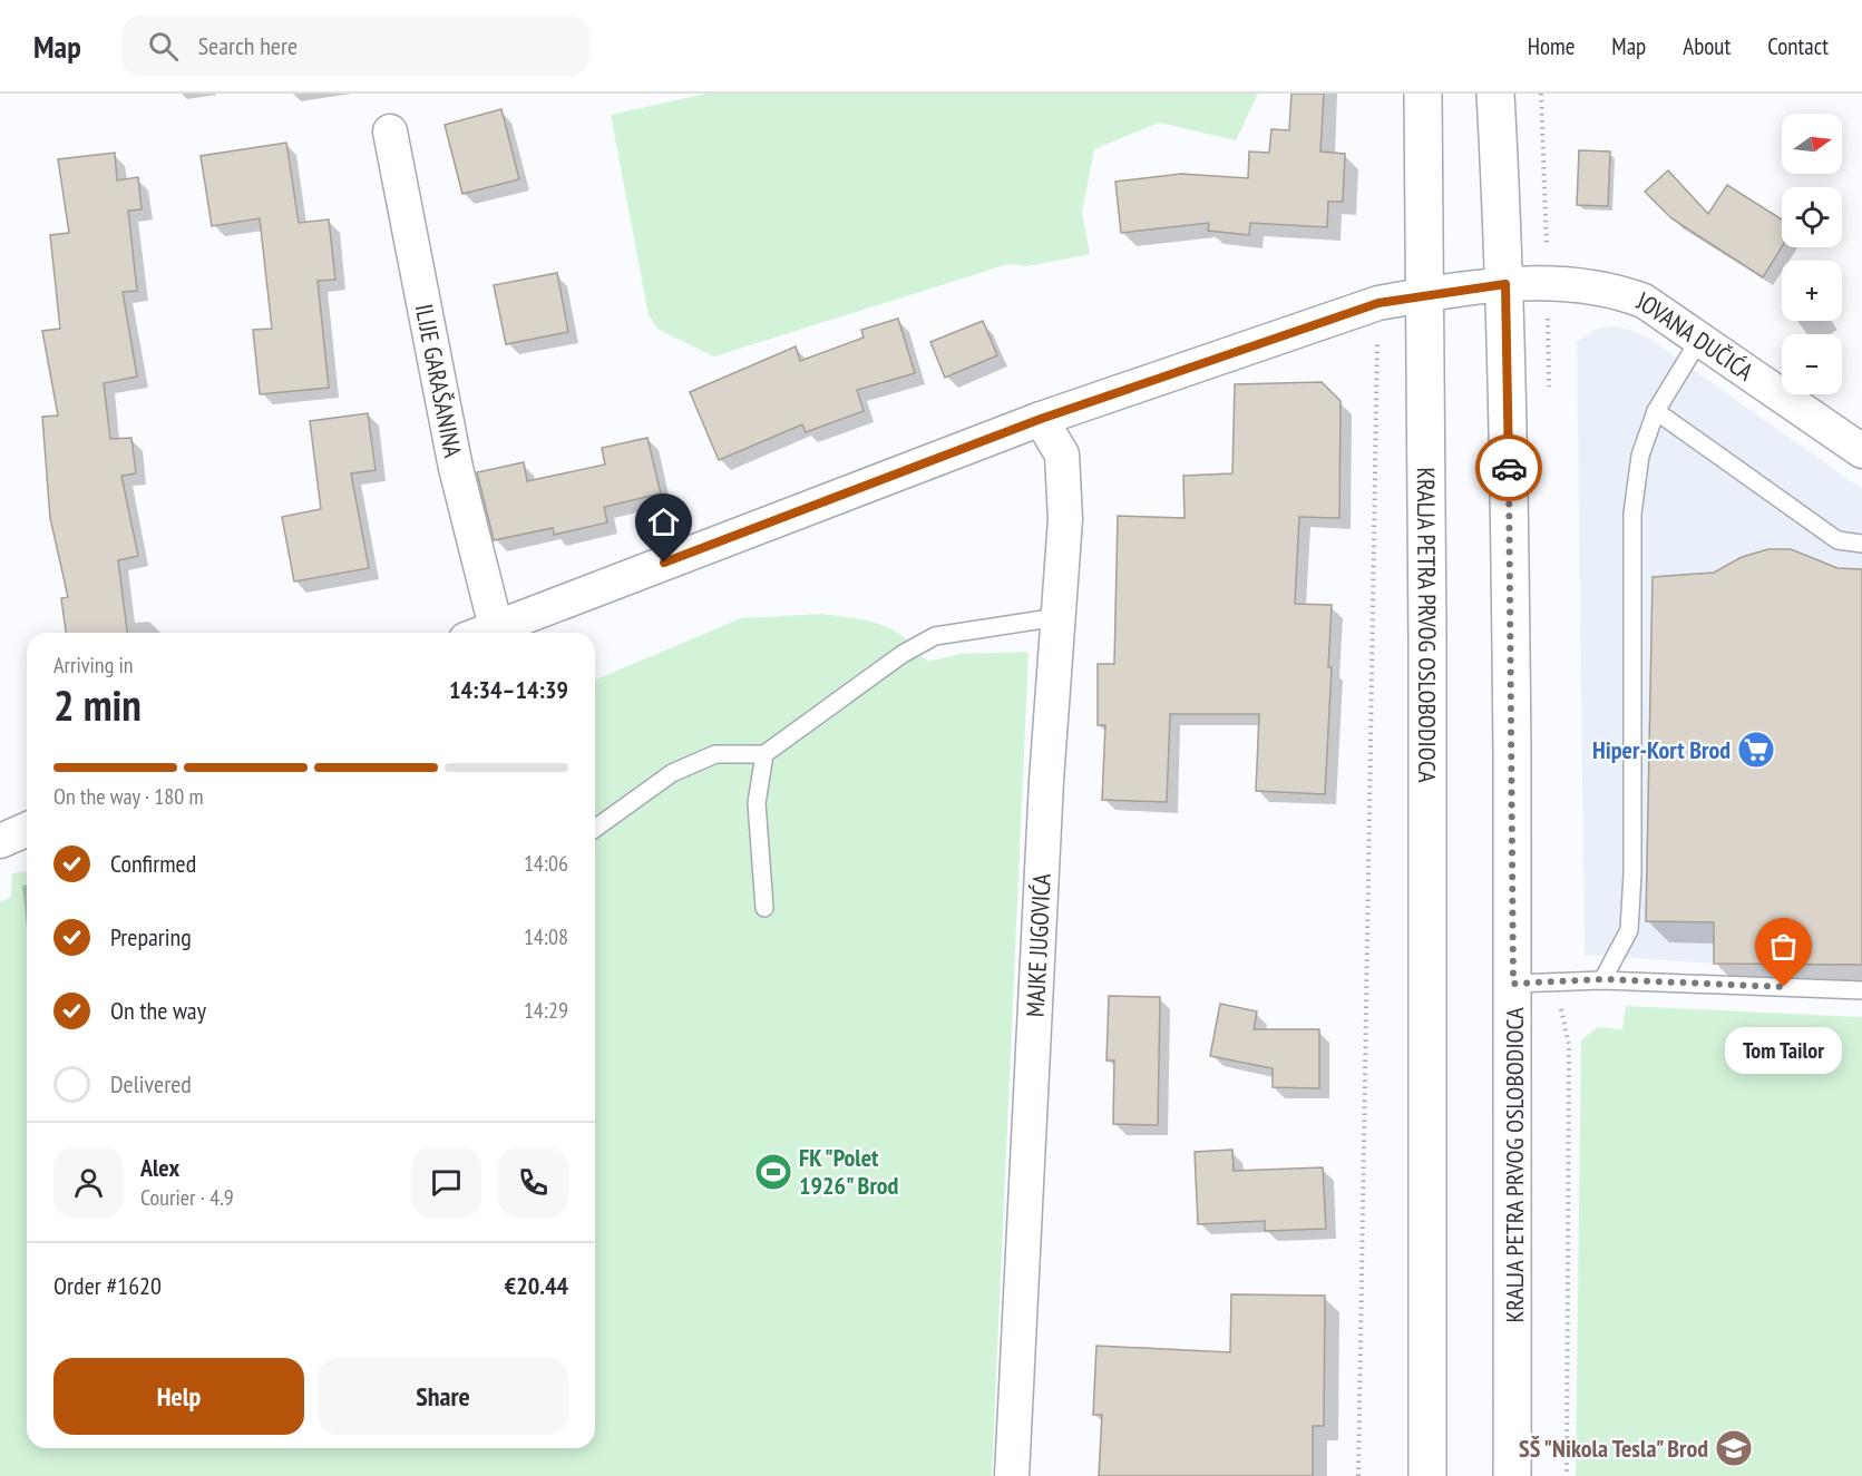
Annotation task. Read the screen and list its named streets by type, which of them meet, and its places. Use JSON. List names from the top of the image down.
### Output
{
  "streets": {
    "main road": ["KRALJA PETRA PRVOG OSLOBODIOCA"],
    "street": ["JOVANA DUČIĆA", "ILIJE GARAŠANINA", "MAJKE JUGOVIĆA"]
  },
  "crossings": [
    ["JOVANA DUČIĆA", "ILIJE GARAŠANINA"],
    ["JOVANA DUČIĆA", "KRALJA PETRA PRVOG OSLOBODIOCA"],
    ["JOVANA DUČIĆA", "MAJKE JUGOVIĆA"]
  ],
  "places": {
    "supermarket": ["Hiper-Kort Brod"],
    "other": ["Tom Tailor"],
    "sports": ["FK \"Polet 1926\" Brod"],
    "school or university": ["SŠ \"Nikola Tesla\" Brod"]
  },
  "north": "right",
  "page": {
    "header": "Map",
    "search": "Search here",
    "nav": [
      "Home",
      "Map",
      "About",
      "Contact"
    ],
    "map_buttons": ["+", "−"],
    "heading": ["2 min", "Arriving in", "14:34–14:39"],
    "panel": [
      "Alex",
      "Courier · 4.9",
      "Order #1620",
      "€20.44"
    ],
    "bar": "On the way · 180 m",
    "list": [
      ["Confirmed", "14:06"],
      ["Preparing", "14:08"],
      ["On the way", "14:29"],
      "Delivered"
    ],
    "bubble": "Tom Tailor",
    "buttons": ["Help", "Share"]
  }
}
